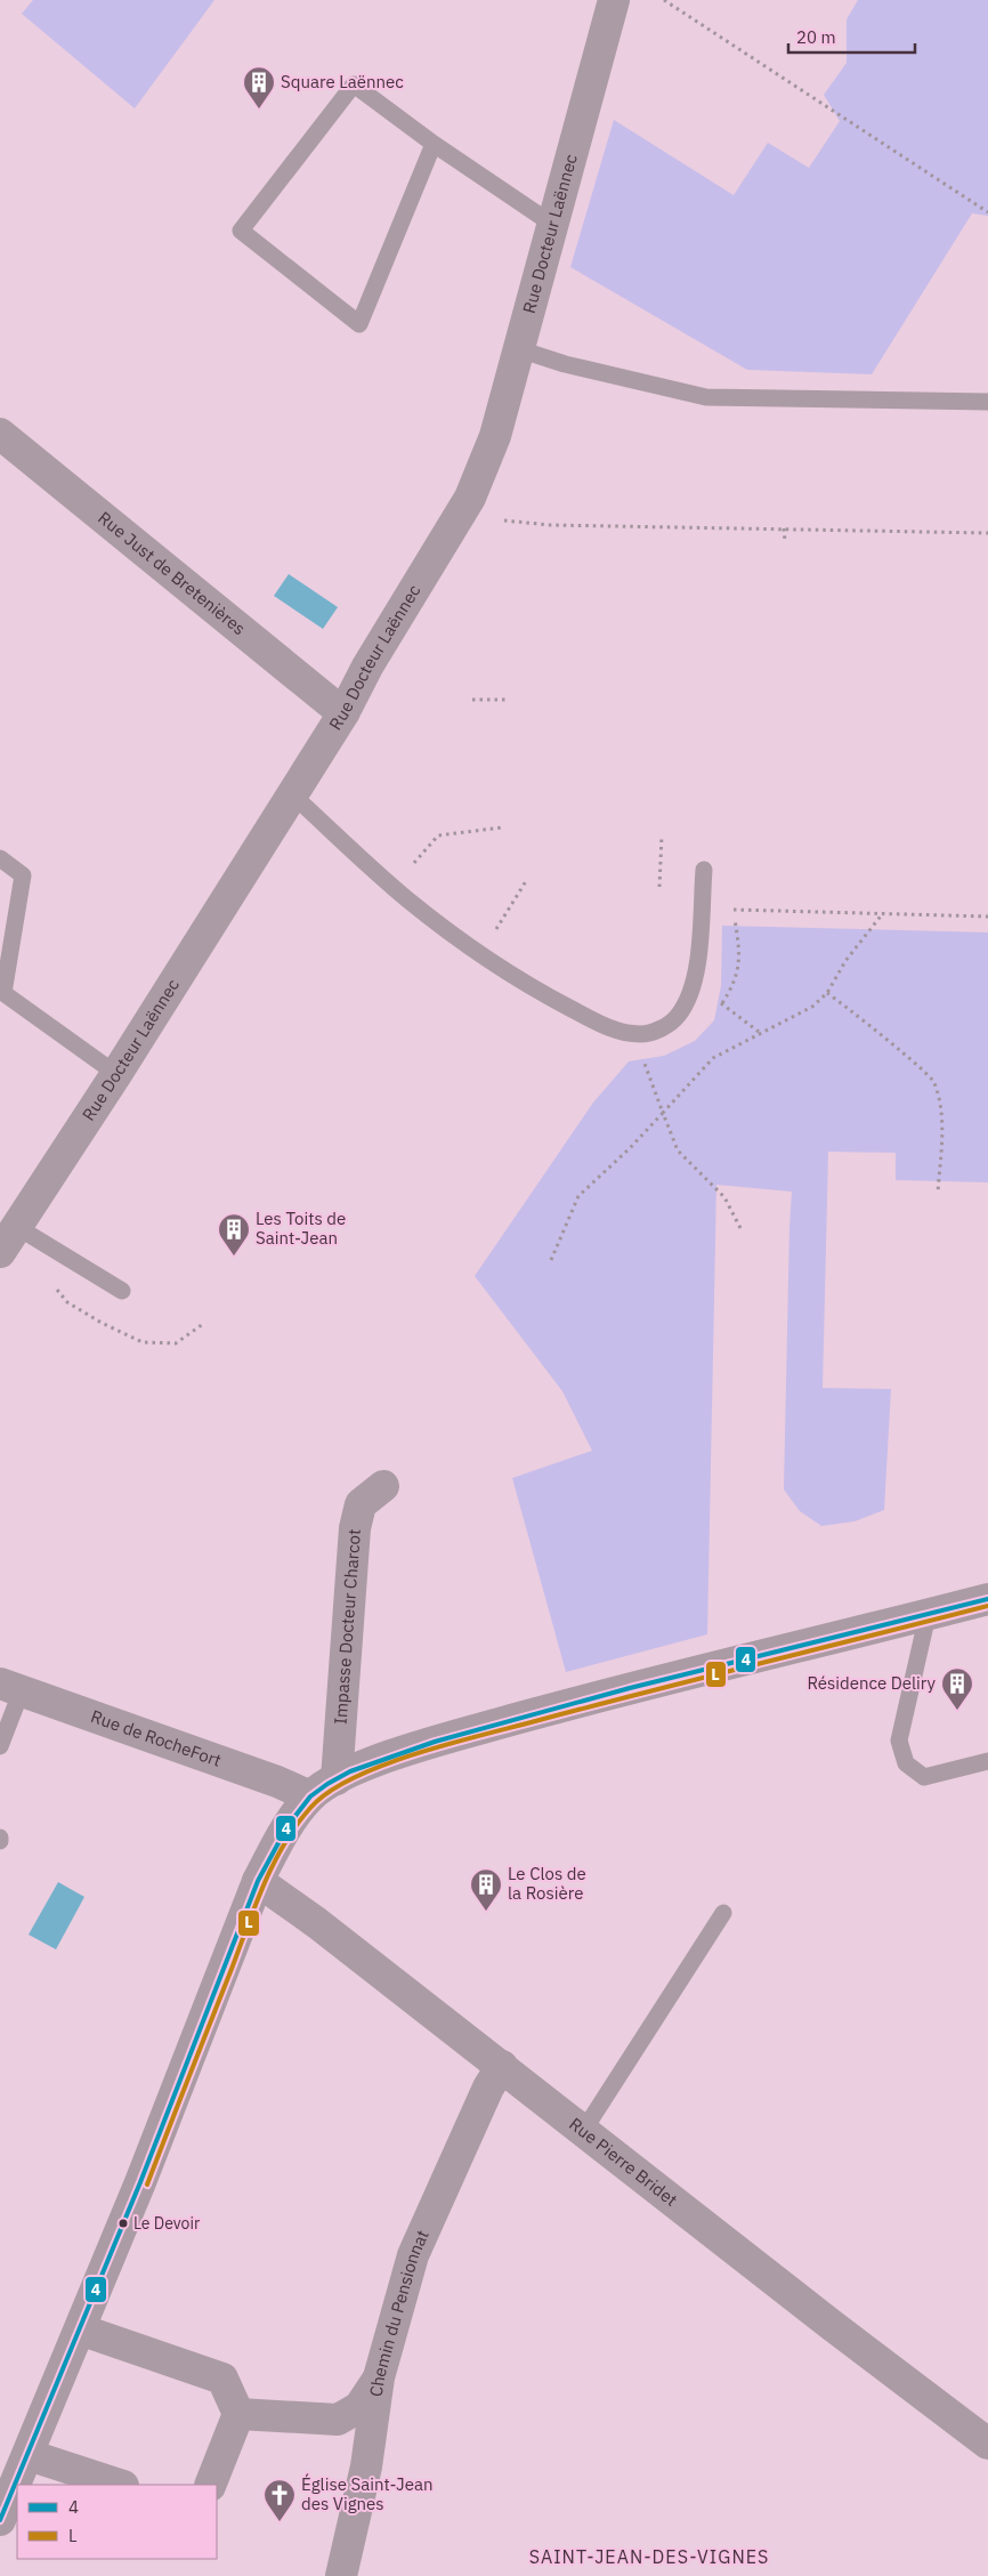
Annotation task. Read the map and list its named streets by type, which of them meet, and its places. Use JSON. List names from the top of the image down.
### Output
{
  "streets": {
    "street": [
      "Rue Docteur Laënnec",
      "Rue Just de Bretenières",
      "Impasse Docteur Charcot",
      "Rue de RocheFort",
      "Rue Pierre Bridet",
      "Chemin du Pensionnat"
    ]
  },
  "crossings": [
    ["Rue Docteur Laënnec", "Rue Just de Bretenières"],
    ["Rue Pierre Bridet", "Chemin du Pensionnat"]
  ],
  "districts": ["SAINT-JEAN-DES-VIGNES"],
  "places": {
    "building": [
      "Square Laënnec",
      "Les Toits de Saint-Jean",
      "Résidence Deliry",
      "Le Clos de la Rosière"
    ],
    "other": ["Le Devoir"],
    "church": ["Église Saint-Jean des Vignes"]
  },
  "lines": ["transit line 4", "transit line L"],
  "legend": ["4", "L"],
  "scale_bar": "20 m"
}
